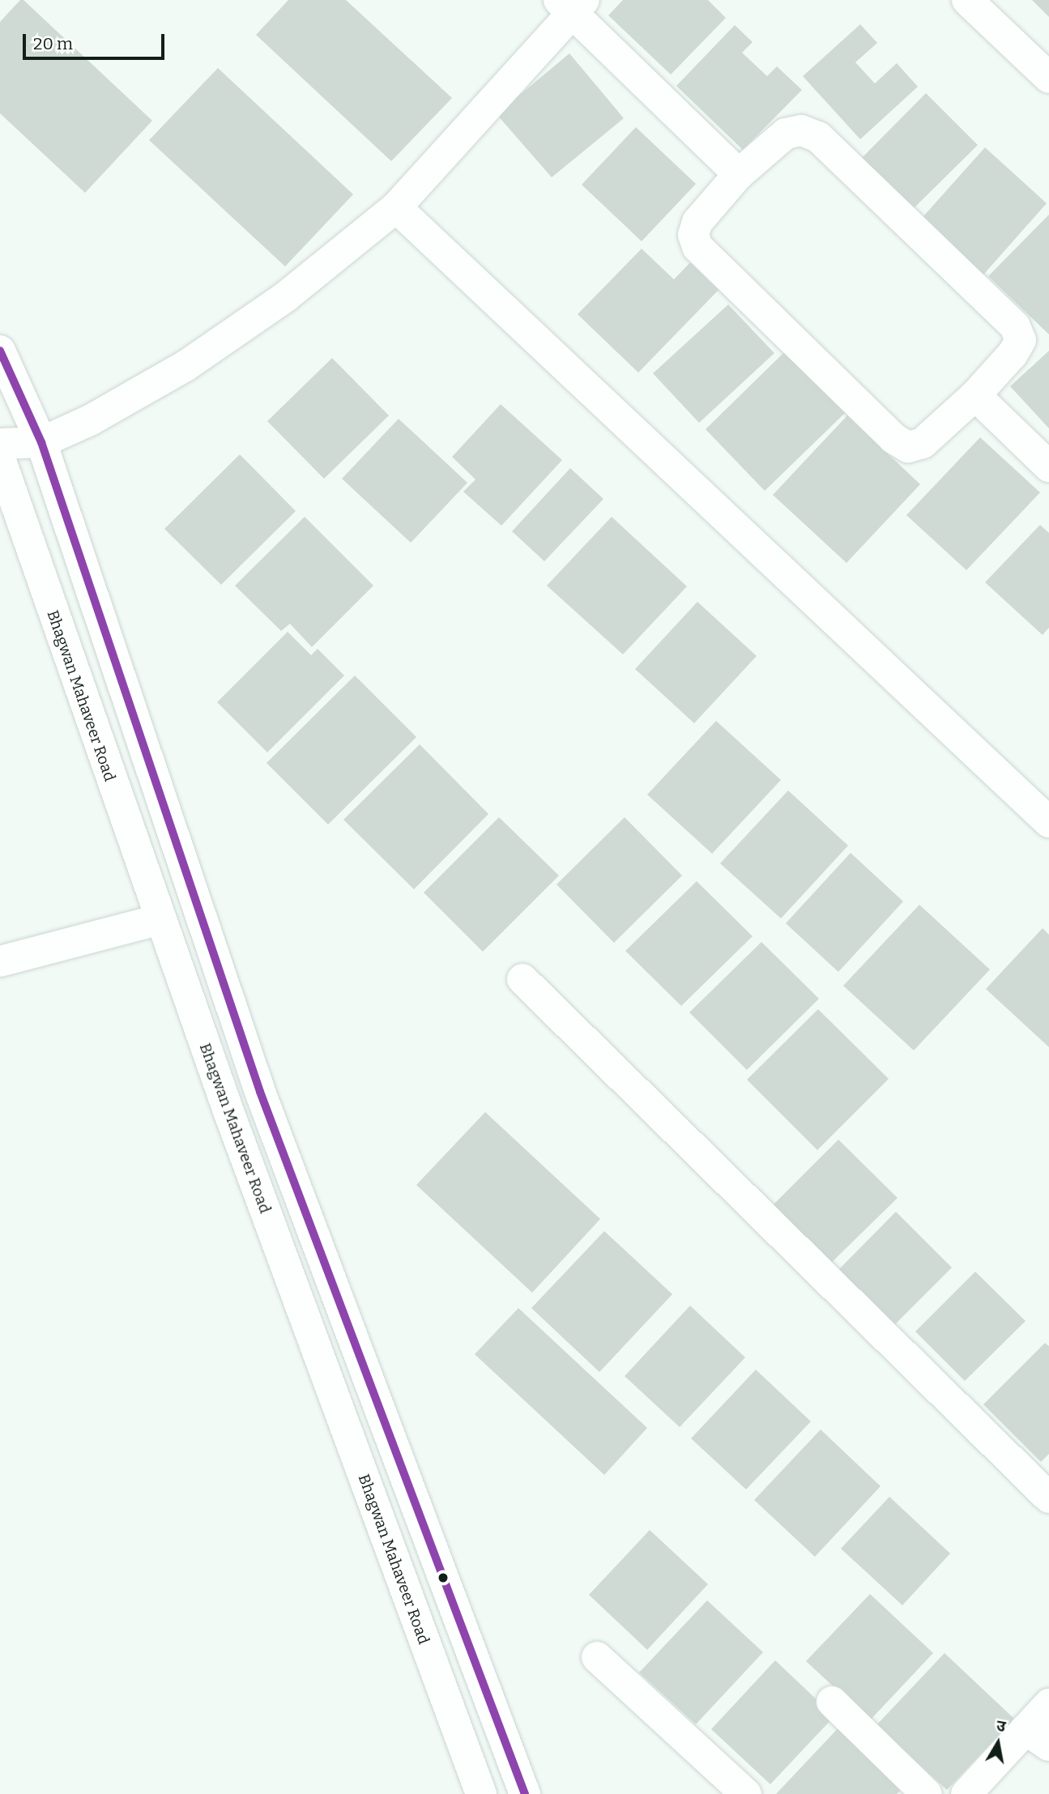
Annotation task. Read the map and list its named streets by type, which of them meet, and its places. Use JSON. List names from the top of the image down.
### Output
{
  "streets": {
    "street": ["Bhagwan Mahaveer Road"]
  },
  "scale_bar": "20 m",
  "north": "top"
}
